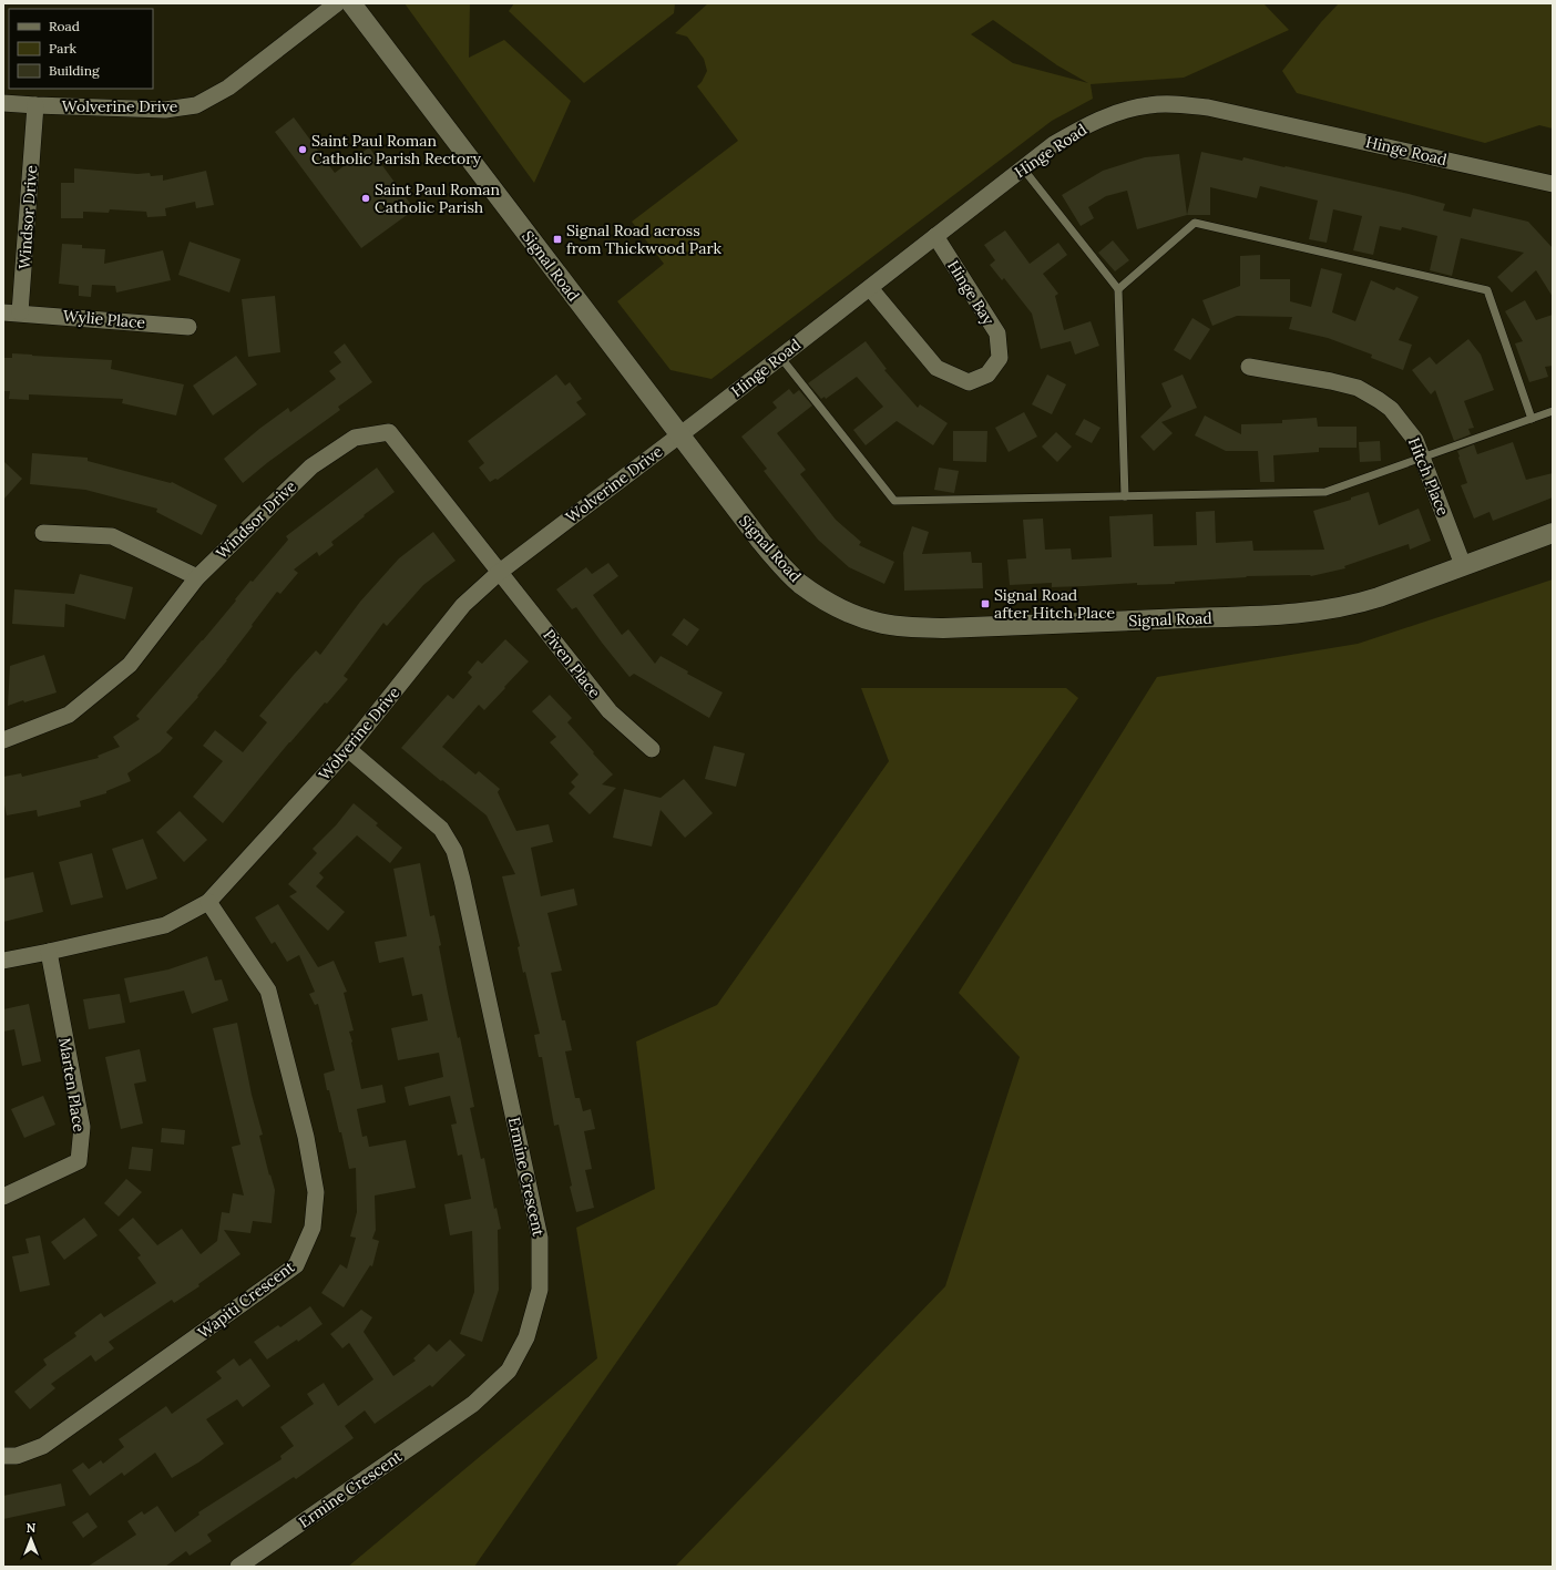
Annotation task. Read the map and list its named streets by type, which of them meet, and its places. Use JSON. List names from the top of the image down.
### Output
{
  "streets": {
    "street": [
      "Wolverine Drive",
      "Hinge Road",
      "Windsor Drive",
      "Signal Road",
      "Hinge Bay",
      "Wylie Place",
      "Hitch Place",
      "Piven Place",
      "Marten Place",
      "Ermine Crescent",
      "Wapiti Crescent"
    ]
  },
  "crossings": [
    ["Wolverine Drive", "Hinge Road"],
    ["Wolverine Drive", "Windsor Drive"],
    ["Wolverine Drive", "Signal Road"],
    ["Wolverine Drive", "Piven Place"],
    ["Wolverine Drive", "Marten Place"],
    ["Wolverine Drive", "Ermine Crescent"],
    ["Wolverine Drive", "Wapiti Crescent"],
    ["Hinge Road", "Signal Road"],
    ["Hinge Road", "Hinge Bay"],
    ["Windsor Drive", "Wylie Place"],
    ["Windsor Drive", "Piven Place"],
    ["Signal Road", "Hitch Place"]
  ],
  "places": {
    "other": ["Saint Paul Roman Catholic Parish Rectory", "Saint Paul Roman Catholic Parish"],
    "transit": ["Signal Road across from Thickwood Park", "Signal Road after Hitch Place"]
  },
  "legend": ["Road", "Park", "Building"],
  "north": "top"
}
